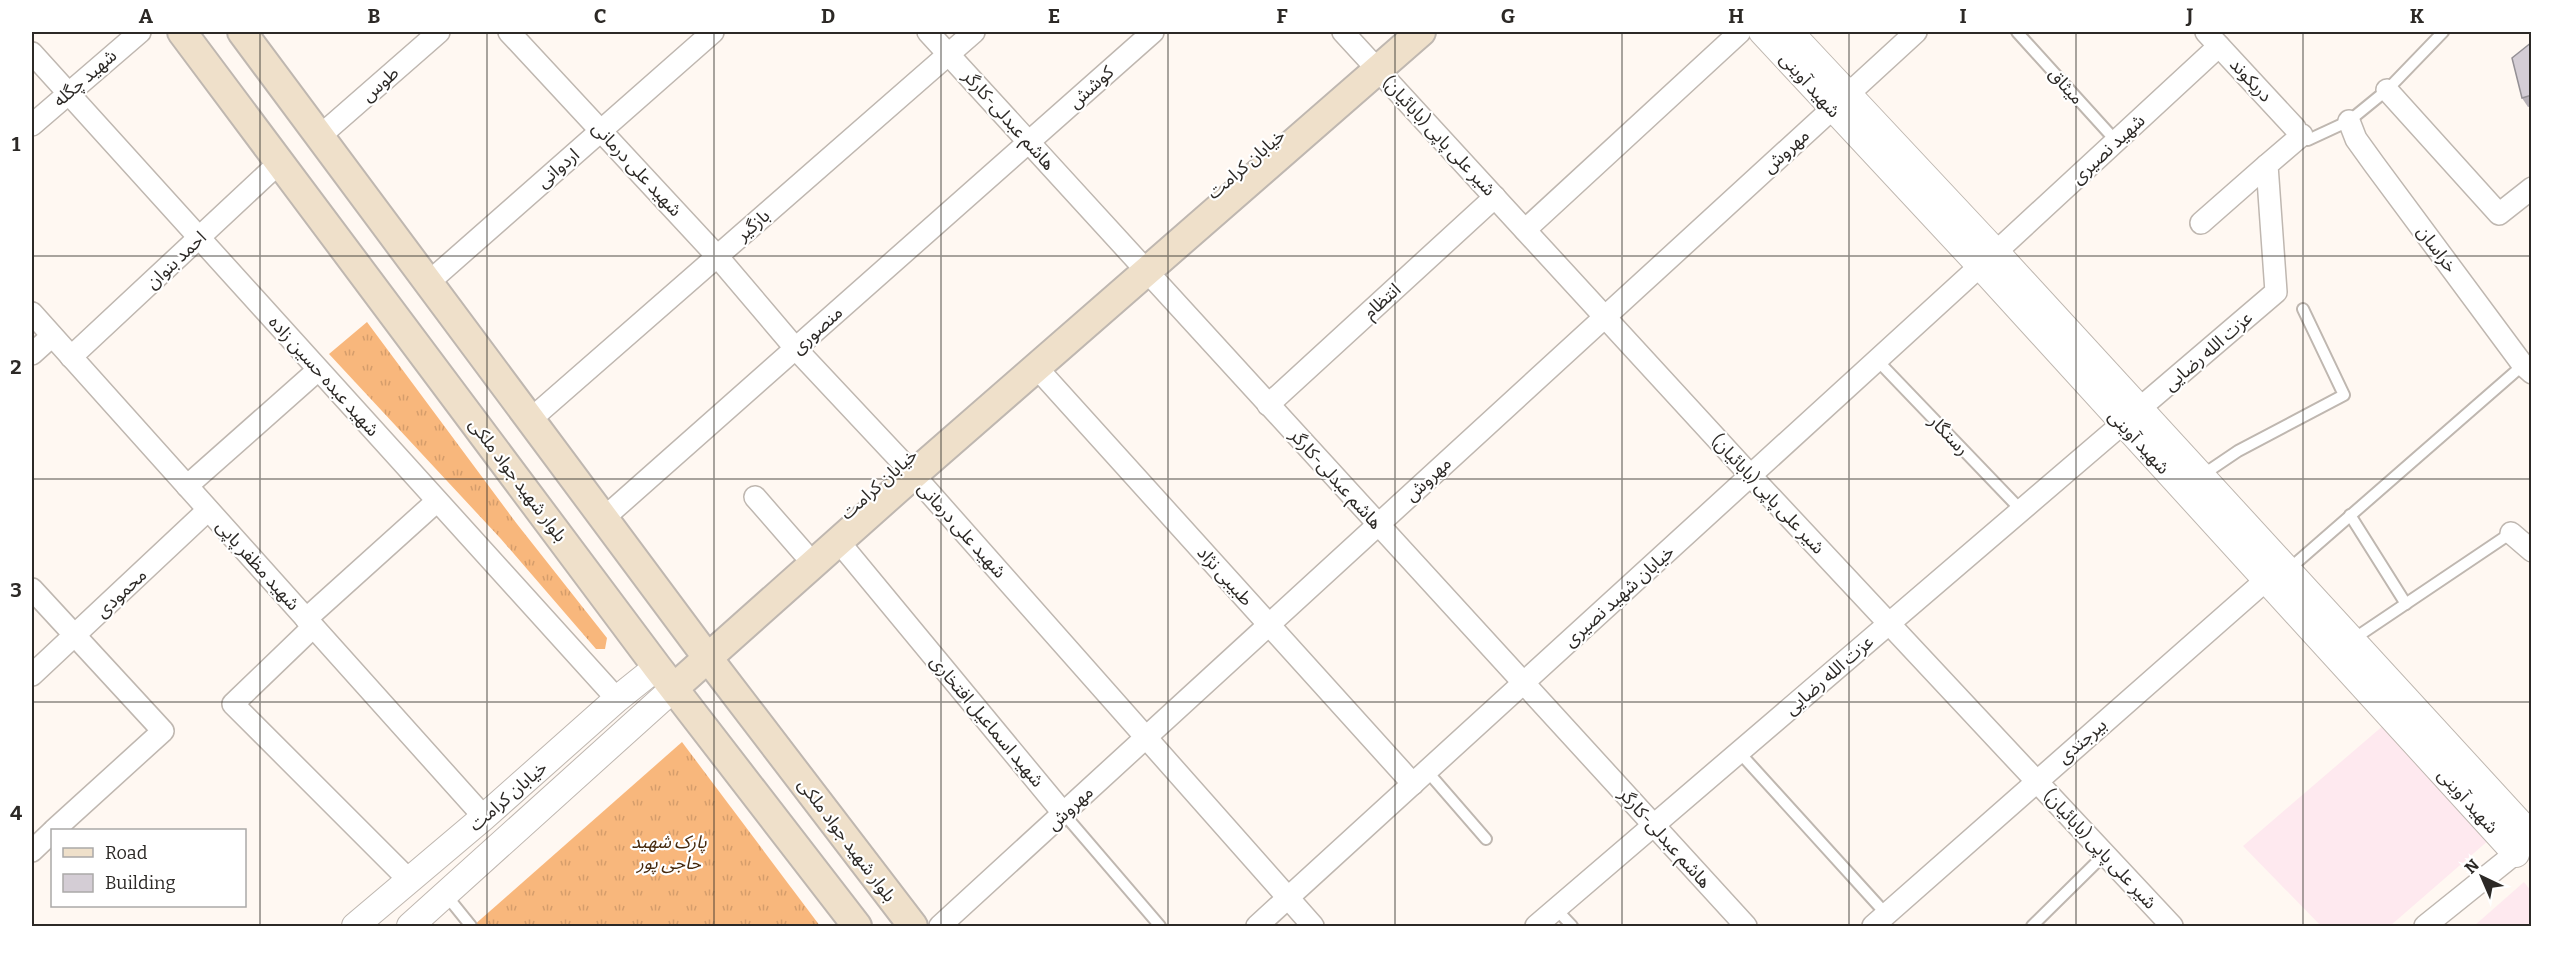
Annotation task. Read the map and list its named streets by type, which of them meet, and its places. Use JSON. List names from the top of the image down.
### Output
{
  "streets": {
    "main road": ["خیابان کرامت", "بلوار شهید جواد ملکی"],
    "street": [
      "شهید چگله",
      "دریکوند",
      "طوس",
      "شهید آوینی",
      "کوشش",
      "هاشم عبدلی-کارگر",
      "شیر علی پاپی (بابائیان)",
      "شهید نصیری",
      "مهروش",
      "اردوانی",
      "شهید علی درمانی",
      "بازگیر",
      "خراسان",
      "احمد بنوان",
      "انتظام",
      "منصوری",
      "عزت الله رضایی",
      "شهید عبده حسین زاده",
      "شهید مظفر پاپی",
      "طبیبی نژاد",
      "محمودی",
      "خیابان شهید نصیری",
      "شهید اسماعیل افتخاری",
      "بیرجندی"
    ],
    "lane": ["میثاق", "رستگار"]
  },
  "crossings": [
    ["شهید چگله", "شهید عبده حسین زاده"],
    ["دریکوند", "شهید نصیری"],
    ["طوس", "بلوار شهید جواد ملکی"],
    ["شهید آوینی", "شهید نصیری"],
    ["شهید آوینی", "مهروش"],
    ["شهید آوینی", "عزت الله رضایی"],
    ["شهید آوینی", "خیابان شهید نصیری"],
    ["شهید آوینی", "بیرجندی"],
    ["میثاق", "شهید نصیری"],
    ["کوشش", "هاشم عبدلی-کارگر"],
    ["کوشش", "منصوری"],
    ["هاشم عبدلی-کارگر", "مهروش"],
    ["هاشم عبدلی-کارگر", "خیابان کرامت"],
    ["هاشم عبدلی-کارگر", "بازگیر"],
    ["هاشم عبدلی-کارگر", "انتظام"],
    ["هاشم عبدلی-کارگر", "منصوری"],
    ["هاشم عبدلی-کارگر", "عزت الله رضایی"],
    ["هاشم عبدلی-کارگر", "خیابان شهید نصیری"],
    ["شیر علی پاپی (بابائیان)", "مهروش"],
    ["شیر علی پاپی (بابائیان)", "خیابان کرامت"],
    ["شیر علی پاپی (بابائیان)", "انتظام"],
    ["شیر علی پاپی (بابائیان)", "عزت الله رضایی"],
    ["شیر علی پاپی (بابائیان)", "خیابان شهید نصیری"],
    ["شیر علی پاپی (بابائیان)", "بیرجندی"],
    ["شهید نصیری", "خیابان شهید نصیری"],
    ["مهروش", "شهید علی درمانی"],
    ["مهروش", "طبیبی نژاد"],
    ["مهروش", "شهید اسماعیل افتخاری"],
    ["خیابان کرامت", "شهید علی درمانی"],
    ["خیابان کرامت", "شهید عبده حسین زاده"],
    ["خیابان کرامت", "بلوار شهید جواد ملکی"],
    ["خیابان کرامت", "شهید مظفر پاپی"],
    ["خیابان کرامت", "طبیبی نژاد"],
    ["خیابان کرامت", "شهید اسماعیل افتخاری"],
    ["اردوانی", "شهید علی درمانی"],
    ["اردوانی", "بلوار شهید جواد ملکی"],
    ["شهید علی درمانی", "بازگیر"],
    ["شهید علی درمانی", "منصوری"],
    ["شهید علی درمانی", "خیابان شهید نصیری"],
    ["بازگیر", "بلوار شهید جواد ملکی"],
    ["احمد بنوان", "شهید عبده حسین زاده"],
    ["احمد بنوان", "بلوار شهید جواد ملکی"],
    ["احمد بنوان", "شهید مظفر پاپی"],
    ["منصوری", "بلوار شهید جواد ملکی"],
    ["عزت الله رضایی", "رستگار"],
    ["رستگار", "خیابان شهید نصیری"],
    ["شهید مظفر پاپی", "محمودی"],
    ["طبیبی نژاد", "خیابان شهید نصیری"]
  ],
  "parks": ["پارک شهید حاجی پور"],
  "legend": ["Road", "Building"],
  "north": "top left",
  "grid": {
    "columns": [
      "A",
      "B",
      "C",
      "D",
      "E",
      "F",
      "G",
      "H",
      "I",
      "J",
      "K"
    ],
    "rows": [
      "1",
      "2",
      "3",
      "4"
    ]
  }
}
